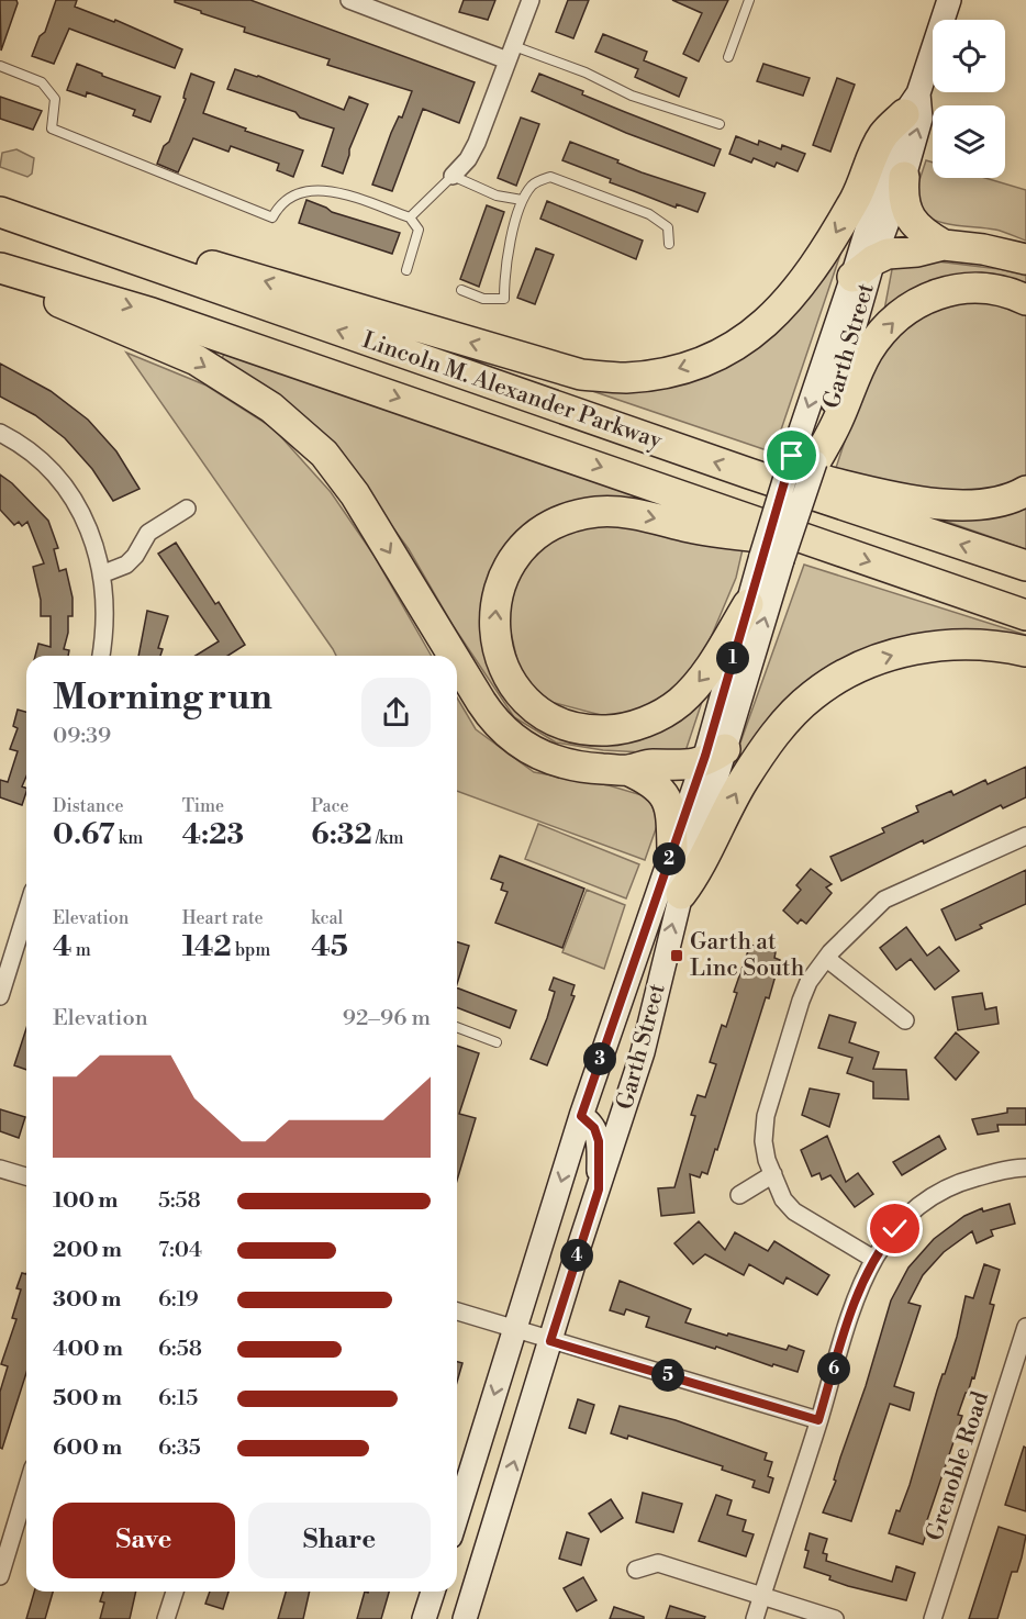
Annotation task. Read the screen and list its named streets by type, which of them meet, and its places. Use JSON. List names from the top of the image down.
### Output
{
  "streets": {
    "highway": ["Lincoln M. Alexander Parkway"],
    "main road": ["Garth Street"],
    "street": ["Grenoble Road"]
  },
  "places": {
    "transit": ["Garth at Linc South"]
  },
  "page": {
    "pins": [
      "1",
      "2",
      "3",
      "4",
      "6",
      "5"
    ],
    "heading": ["Morning run", "09:39"],
    "stats": [
      ["Distance", "0.67 km"],
      ["Time", "4:23"],
      ["Pace", "6:32 /km"],
      ["Elevation", "4 m"],
      ["Heart rate", "142 bpm"],
      ["kcal", "45"]
    ],
    "chart": ["Elevation", "92–96 m"],
    "list": [
      {
        "name": "100 m",
        "note": "5:58"
      },
      {
        "name": "200 m",
        "note": "7:04"
      },
      {
        "name": "300 m",
        "note": "6:19"
      },
      {
        "name": "400 m",
        "note": "6:58"
      },
      {
        "name": "500 m",
        "note": "6:15"
      },
      {
        "name": "600 m",
        "note": "6:35"
      }
    ],
    "buttons": ["Save", "Share"]
  }
}
